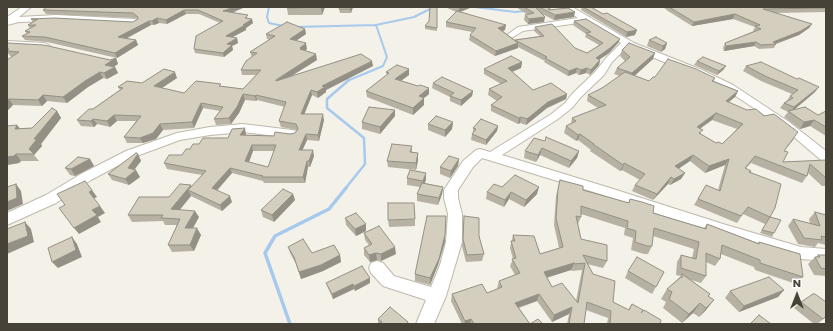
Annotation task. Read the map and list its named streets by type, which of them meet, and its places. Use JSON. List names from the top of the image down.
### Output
{
  "north": "top"
}
